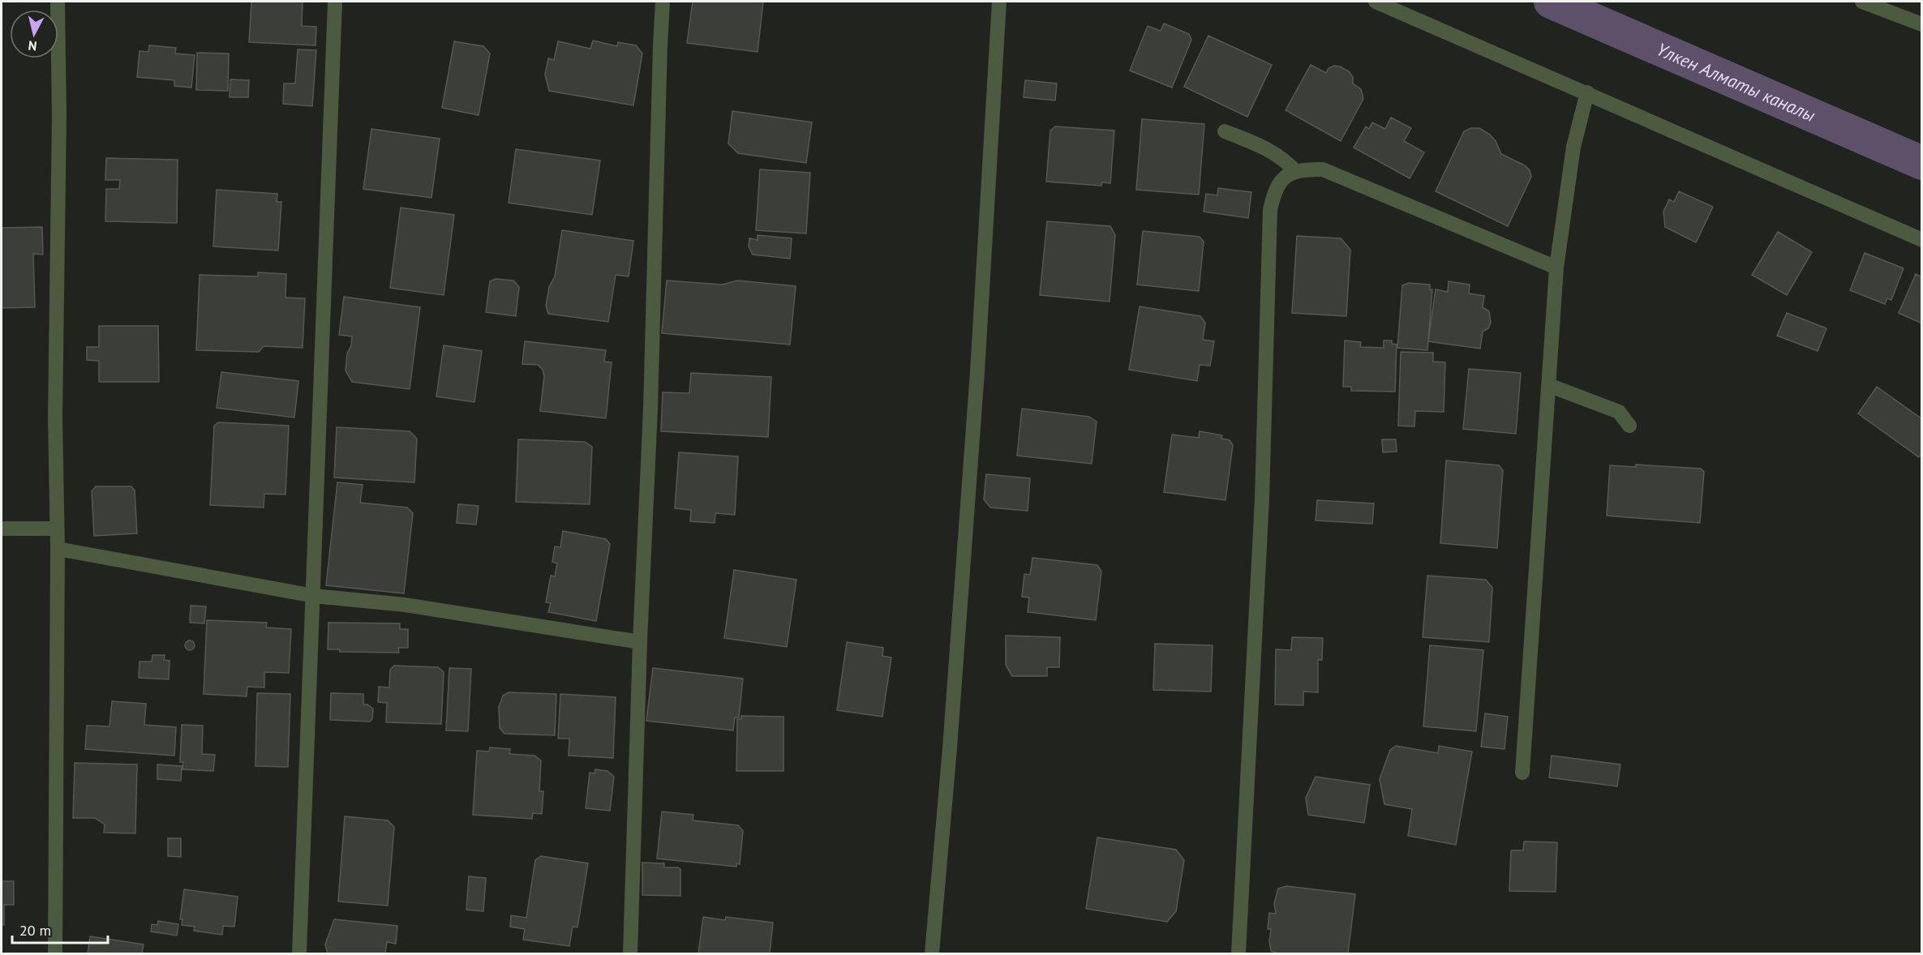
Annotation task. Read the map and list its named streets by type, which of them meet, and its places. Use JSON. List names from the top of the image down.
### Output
{
  "water": ["Үлкен Алматы каналы"],
  "scale_bar": "20 m",
  "north": "bottom"
}
